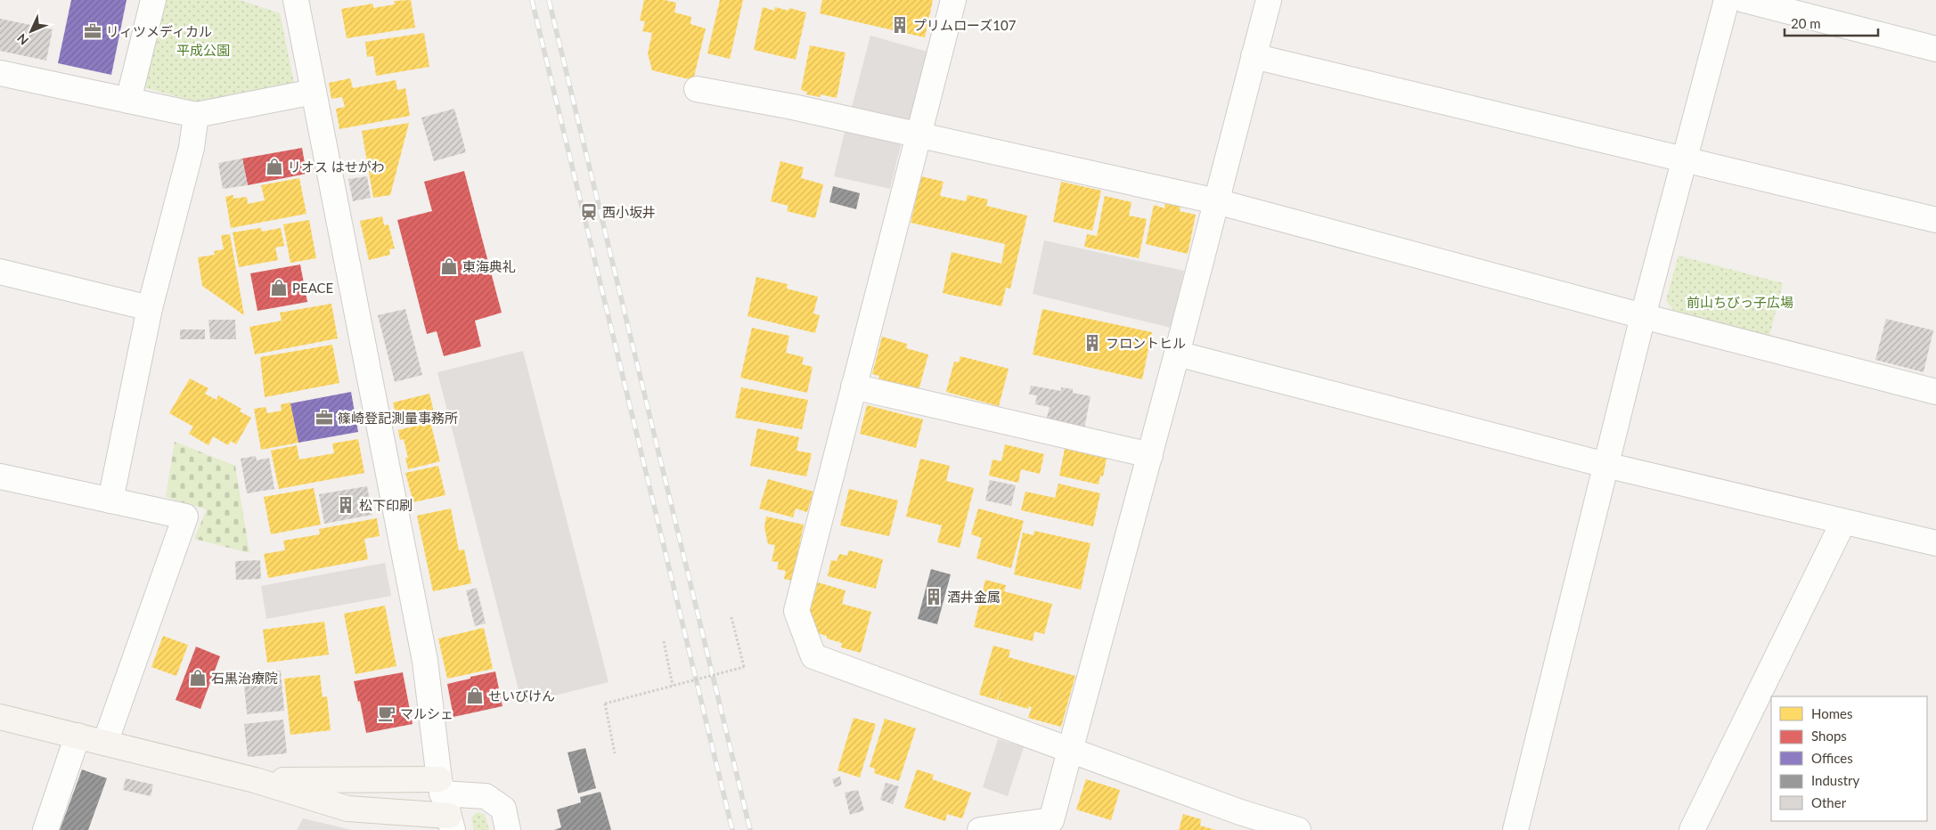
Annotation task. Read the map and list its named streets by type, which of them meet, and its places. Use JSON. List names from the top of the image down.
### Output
{
  "parks": ["平成公園", "前山ちびっ子広場"],
  "places": {
    "building": [
      "プリムローズ107",
      "フロントヒル",
      "松下印刷",
      "酒井金属"
    ],
    "office": ["リィツメディカル", "篠崎登記測量事務所"],
    "shop": [
      "リオス はせがわ",
      "東海典礼",
      "PEACE",
      "石黒治療院",
      "せいびけん"
    ],
    "station": ["西小坂井"],
    "cafe": ["マルシェ"]
  },
  "legend": [
    "Homes",
    "Shops",
    "Offices",
    "Industry",
    "Other"
  ],
  "scale_bar": "20 m",
  "north": "bottom left"
}
